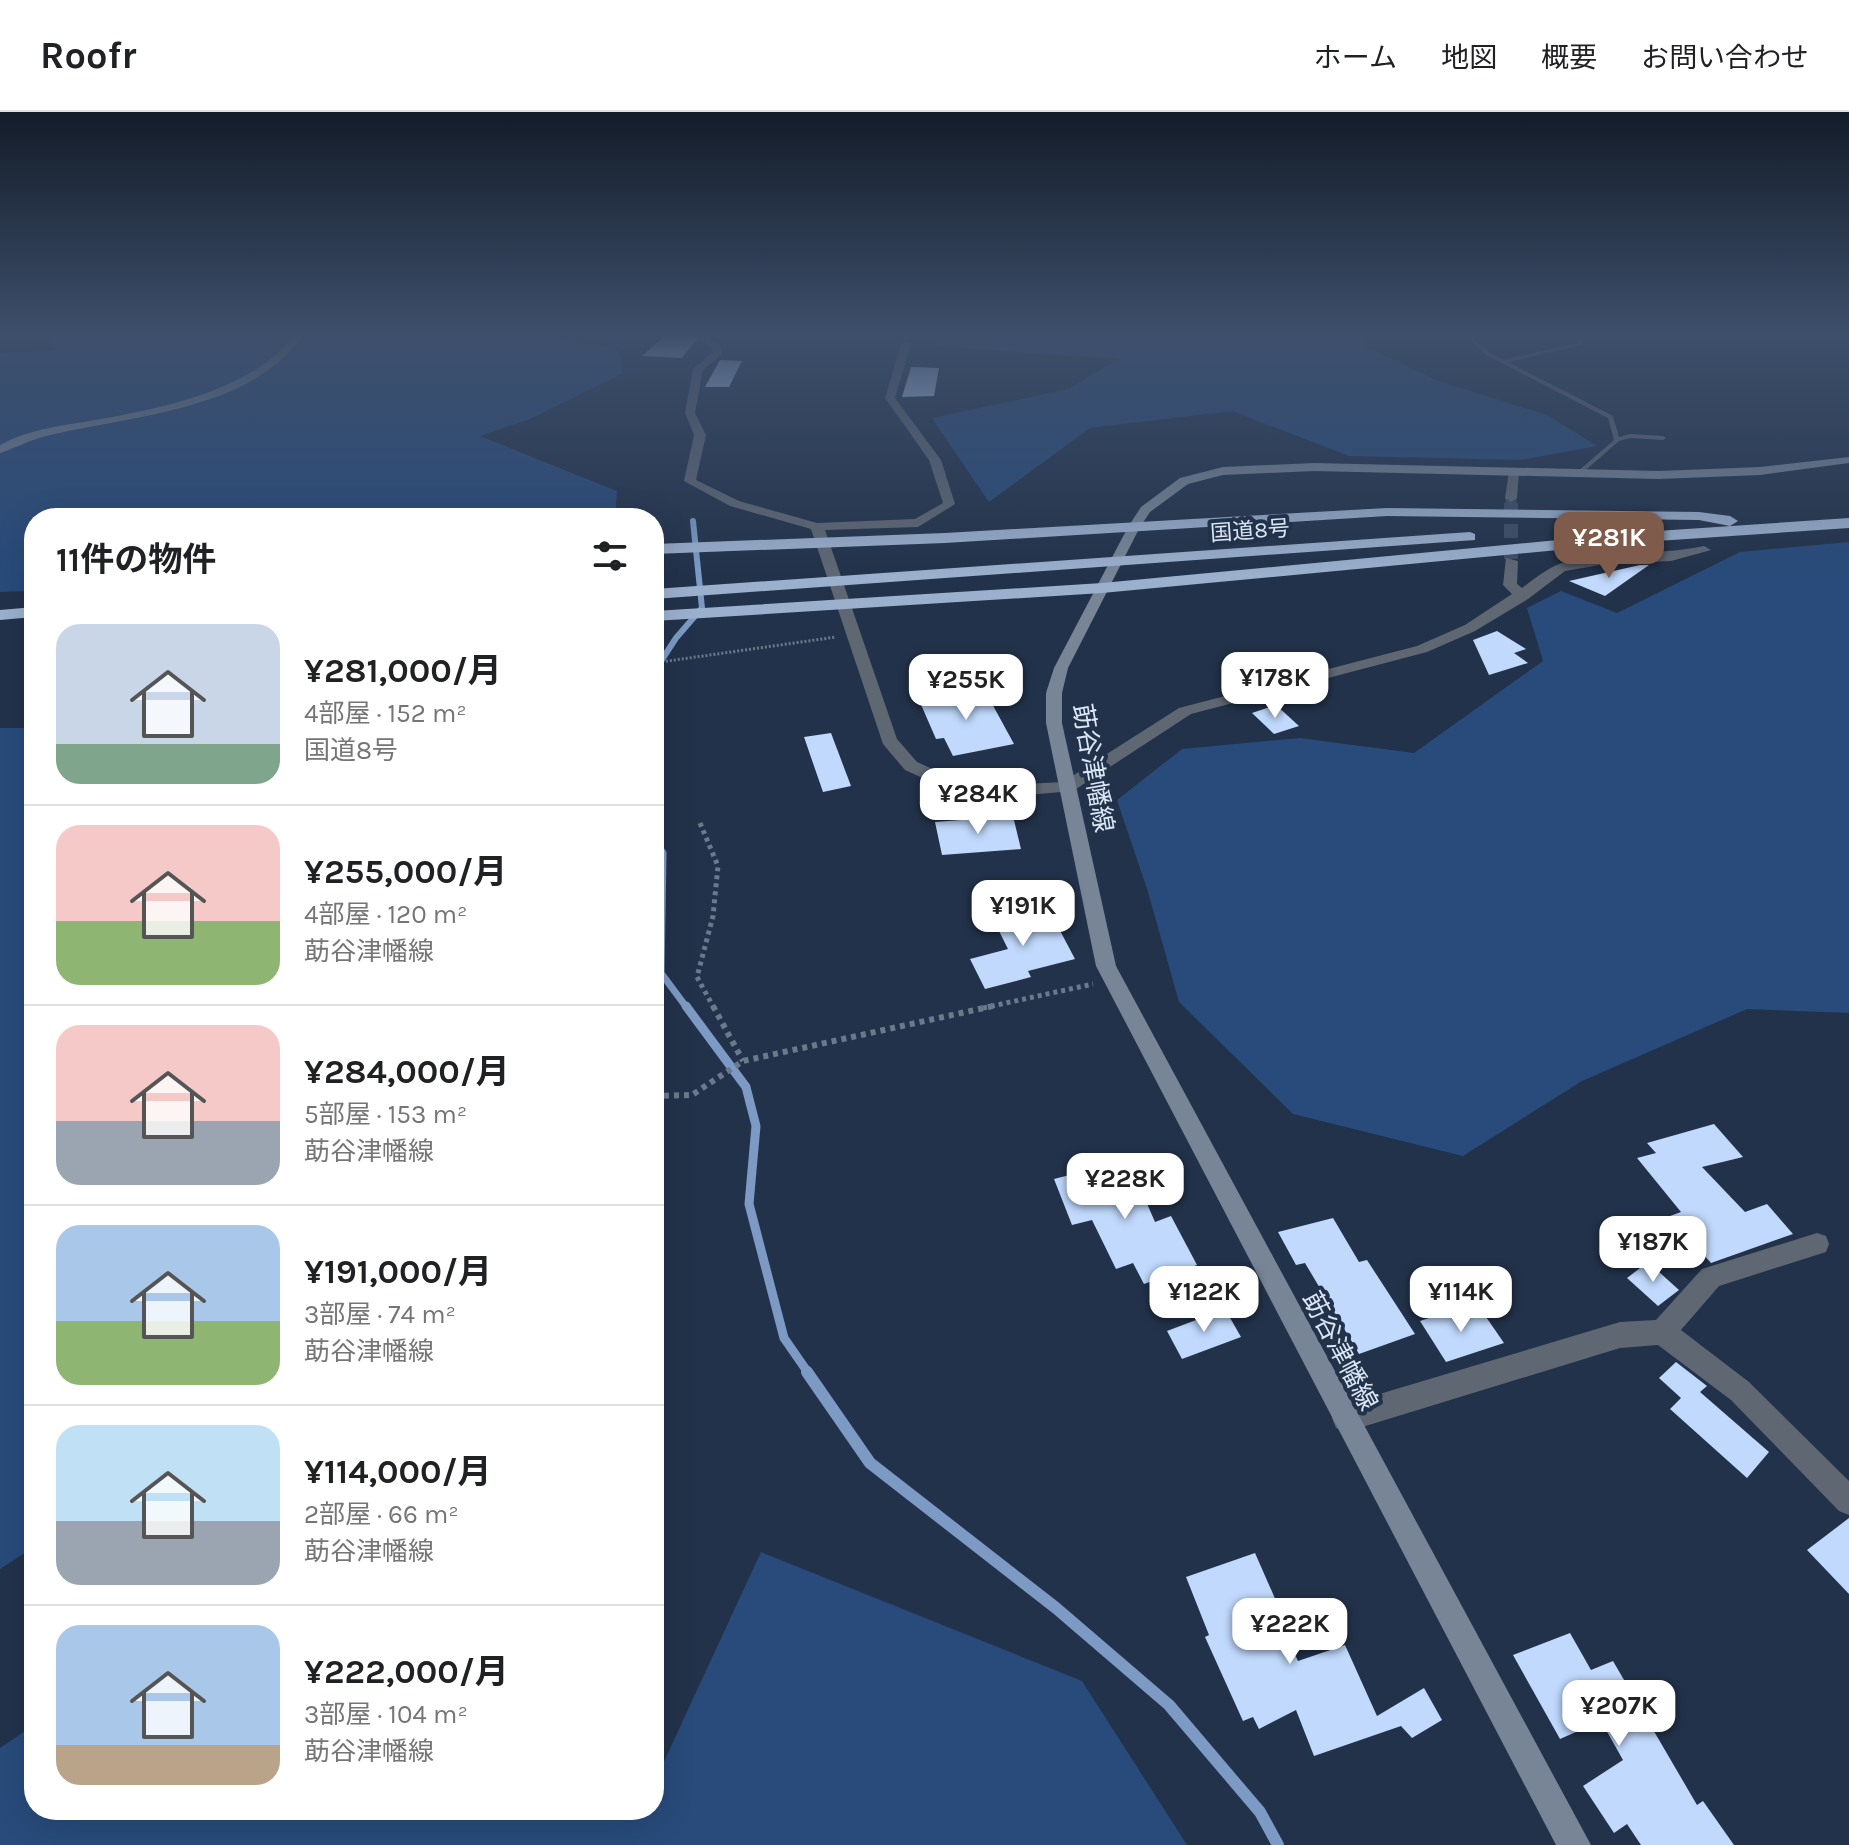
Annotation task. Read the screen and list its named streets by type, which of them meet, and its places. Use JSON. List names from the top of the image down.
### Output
{
  "streets": {
    "highway": ["国道8号"],
    "main road": ["莇谷津幡線"]
  },
  "page": {
    "header": "Roofr",
    "nav": [
      "ホーム",
      "地図",
      "概要",
      "お問い合わせ"
    ],
    "heading": "11件の物件",
    "price": [
      "¥281K",
      "¥178K",
      "¥255K",
      "¥284K",
      "¥191K",
      "¥228K",
      "¥187K",
      "¥122K",
      "¥114K",
      "¥222K",
      "¥207K"
    ],
    "list": [
      {
        "name": "¥281,000/月",
        "note": "4部屋 · 152 m² · 国道8号"
      },
      {
        "name": "¥255,000/月",
        "note": "4部屋 · 120 m² · 莇谷津幡線"
      },
      {
        "name": "¥284,000/月",
        "note": "5部屋 · 153 m² · 莇谷津幡線"
      },
      {
        "name": "¥191,000/月",
        "note": "3部屋 · 74 m² · 莇谷津幡線"
      },
      {
        "name": "¥114,000/月",
        "note": "2部屋 · 66 m² · 莇谷津幡線"
      },
      {
        "name": "¥222,000/月",
        "note": "3部屋 · 104 m² · 莇谷津幡線"
      }
    ]
  }
}
